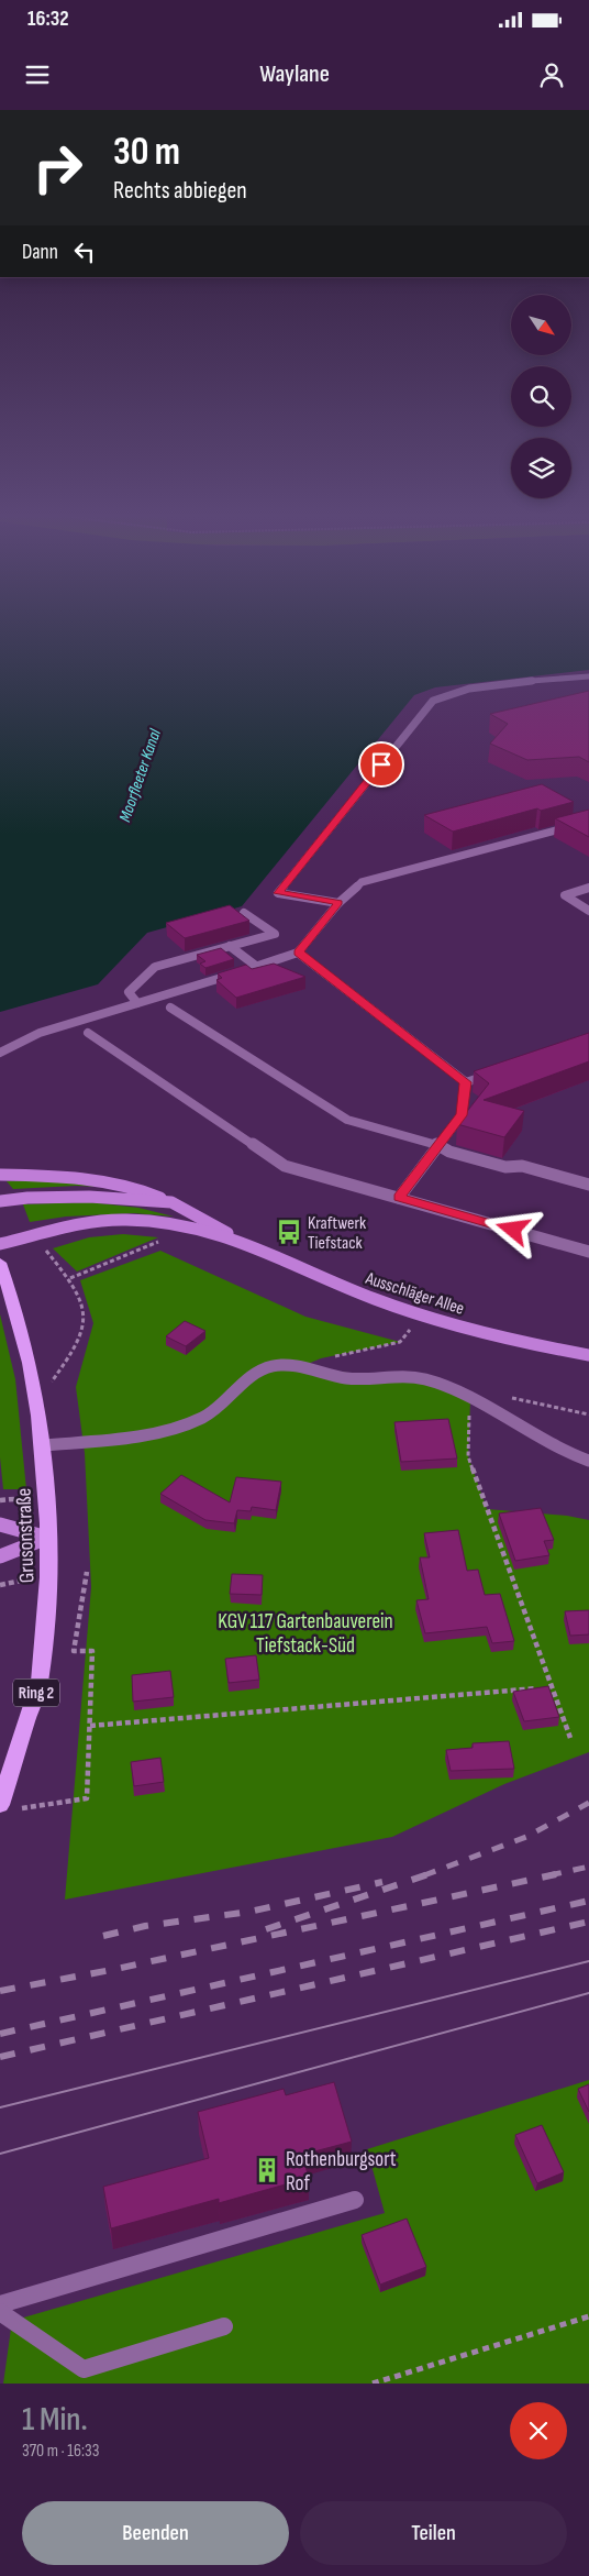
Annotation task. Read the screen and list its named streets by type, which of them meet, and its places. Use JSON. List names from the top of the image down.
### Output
{
  "streets": {
    "main road": ["Grusonstraße", "Ring 2"],
    "street": ["Ausschläger Allee"]
  },
  "water": ["Moorfleeter Kanal"],
  "parks": ["KGV 117 Gartenbauverein Tiefstack-Süd"],
  "places": {
    "bus stop": ["Kraftwerk Tiefstack"],
    "building": ["Rothenburgsort Rof"]
  },
  "north": "bottom right",
  "page": {
    "status": "16:32",
    "header": "Waylane",
    "turn": ["30 m", "Rechts abbiegen"],
    "then": "Dann",
    "heading": ["1 Min.", "370 m · 16:33"],
    "buttons": ["Beenden", "Teilen"]
  }
}
